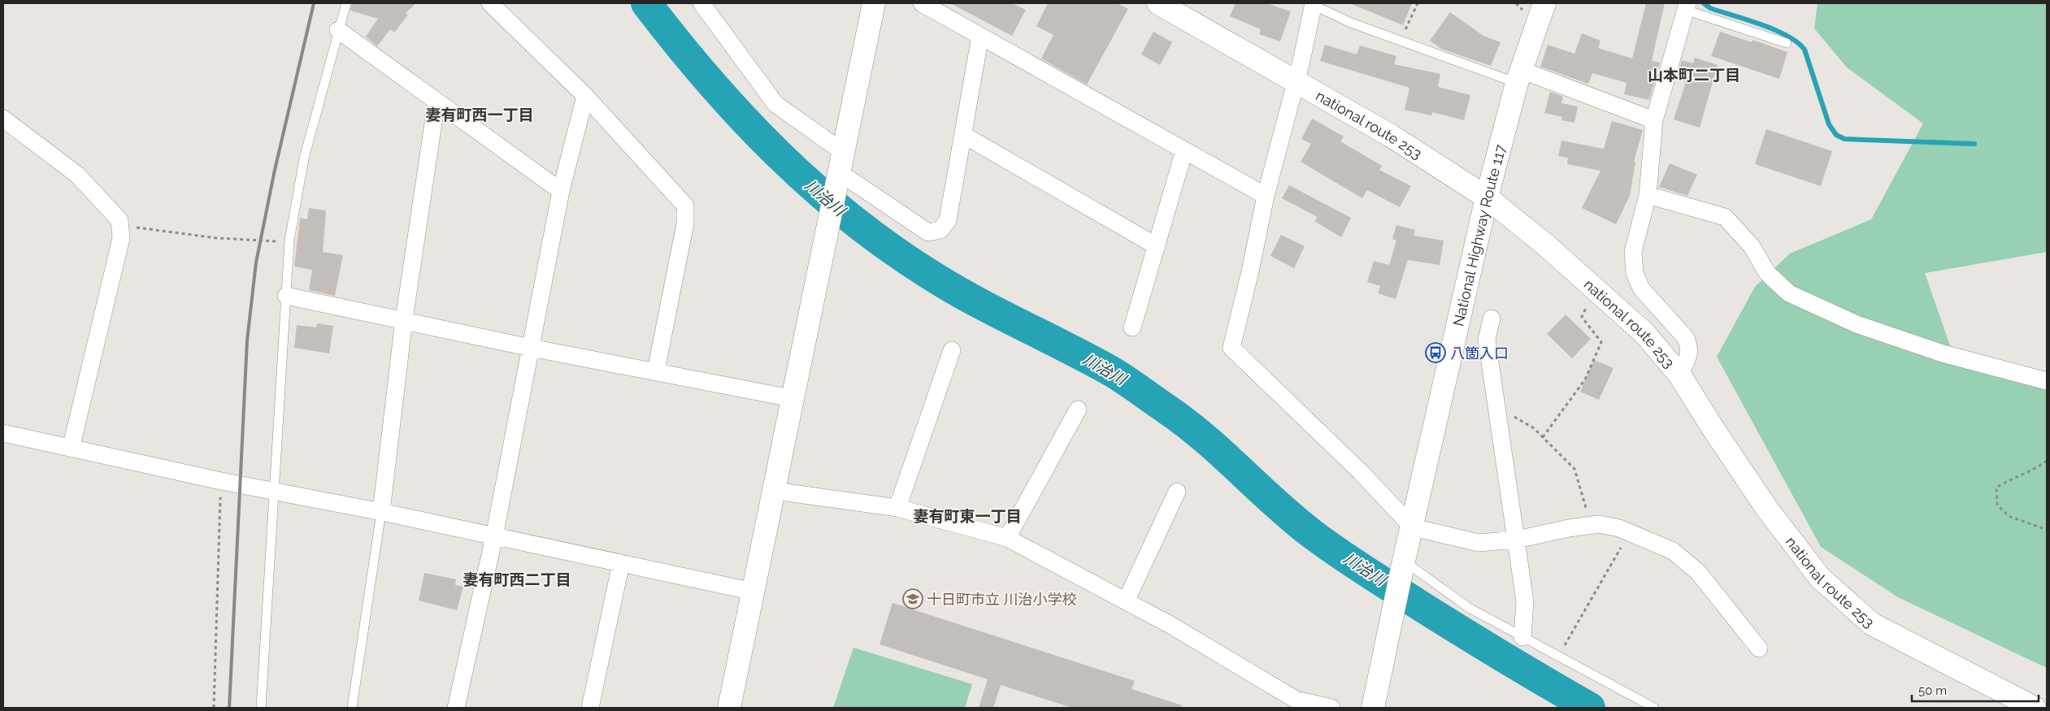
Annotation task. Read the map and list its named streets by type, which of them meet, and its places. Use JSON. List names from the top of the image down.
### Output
{
  "streets": {
    "main road": ["national route 253", "National Highway Route 117"]
  },
  "crossings": [
    ["national route 253", "National Highway Route 117"]
  ],
  "districts": [
    "山本町二丁目",
    "妻有町西一丁目",
    "妻有町東一丁目",
    "妻有町西二丁目"
  ],
  "water": ["川治川"],
  "places": {
    "bus stop": ["八箇入口"],
    "school or university": ["十日町市立 川治小学校"]
  },
  "scale_bar": "50 m"
}
